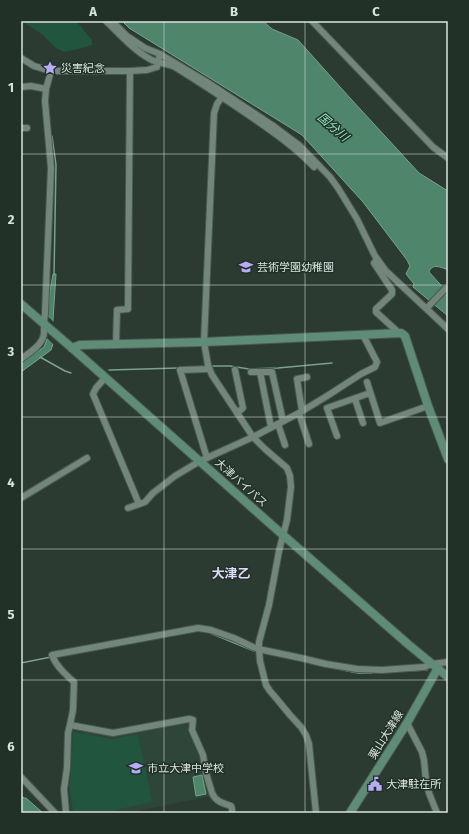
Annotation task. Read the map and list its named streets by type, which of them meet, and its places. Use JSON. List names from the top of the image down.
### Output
{
  "streets": {
    "main road": ["大津バイパス", "栗山大津線"]
  },
  "crossings": [
    ["大津バイパス", "栗山大津線"]
  ],
  "districts": ["大津乙"],
  "water": ["国分川"],
  "places": {
    "place": ["災害紀念"],
    "school or university": ["芸術学園幼稚園", "市立大津中学校"],
    "public building": ["大津駐在所"]
  },
  "grid": {
    "columns": ["A", "B", "C"],
    "rows": [
      "1",
      "2",
      "3",
      "4",
      "5",
      "6"
    ]
  }
}
